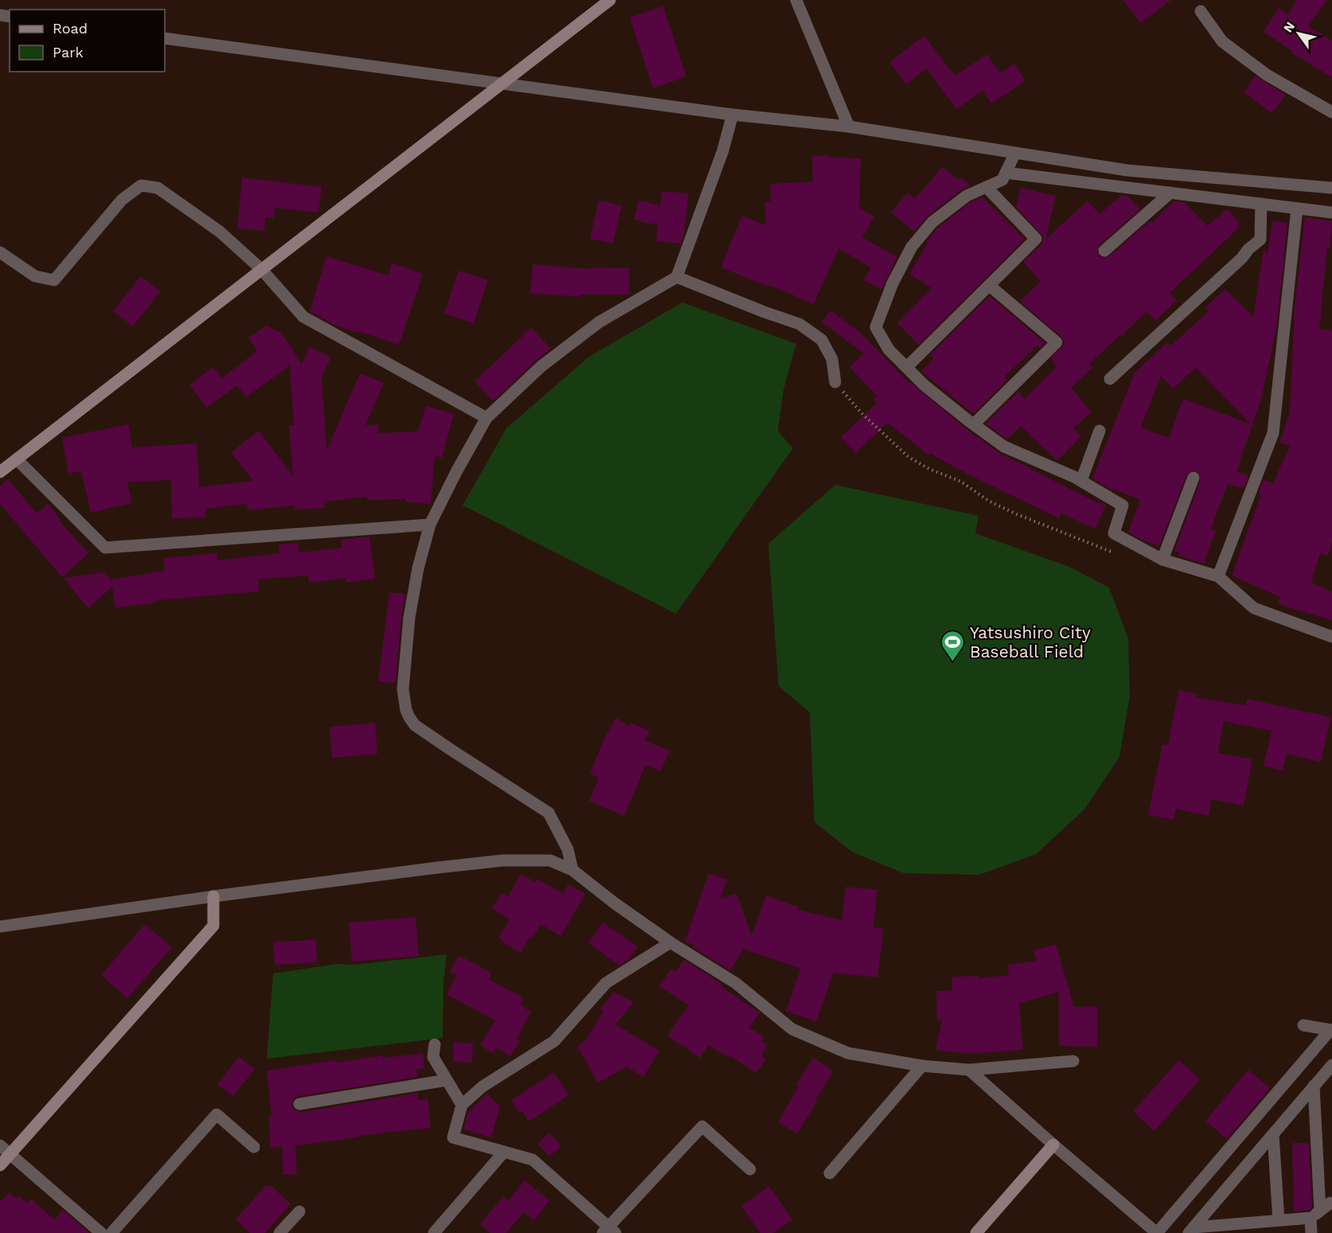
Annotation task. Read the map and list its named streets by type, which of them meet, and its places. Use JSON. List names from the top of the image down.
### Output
{
  "places": {
    "sports": ["Yatsushiro City Baseball Field"]
  },
  "legend": ["Road", "Park"],
  "north": "top left"
}
